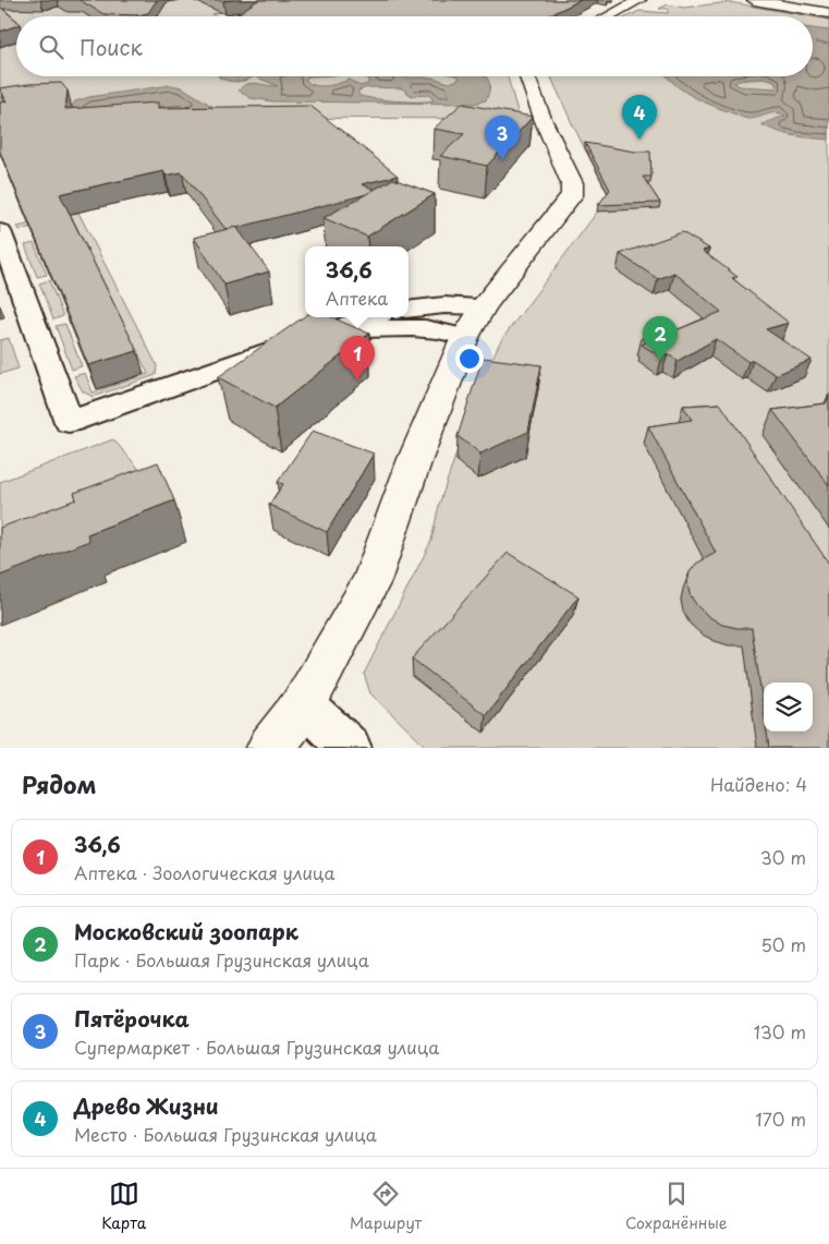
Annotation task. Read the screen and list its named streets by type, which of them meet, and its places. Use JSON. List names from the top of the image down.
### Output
{
  "page": {
    "search": "Поиск",
    "pins": [
      "4",
      "3",
      "2",
      "1"
    ],
    "popup": ["36,6", "Аптека"],
    "heading": ["Рядом", "Найдено: 4"],
    "list": [
      {
        "mark": "1",
        "name": "36,6",
        "note": "Аптека · Зоологическая улица",
        "value": "30 m"
      },
      {
        "mark": "2",
        "name": "Московский зоопарк",
        "note": "Парк · Большая Грузинская улица",
        "value": "50 m"
      },
      {
        "mark": "3",
        "name": "Пятёрочка",
        "note": "Супермаркет · Большая Грузинская улица",
        "value": "130 m"
      },
      {
        "mark": "4",
        "name": "Древо Жизни",
        "note": "Место · Большая Грузинская улица",
        "value": "170 m"
      }
    ],
    "nav": ["Карта", "Маршрут", "Сохранённые"]
  }
}
